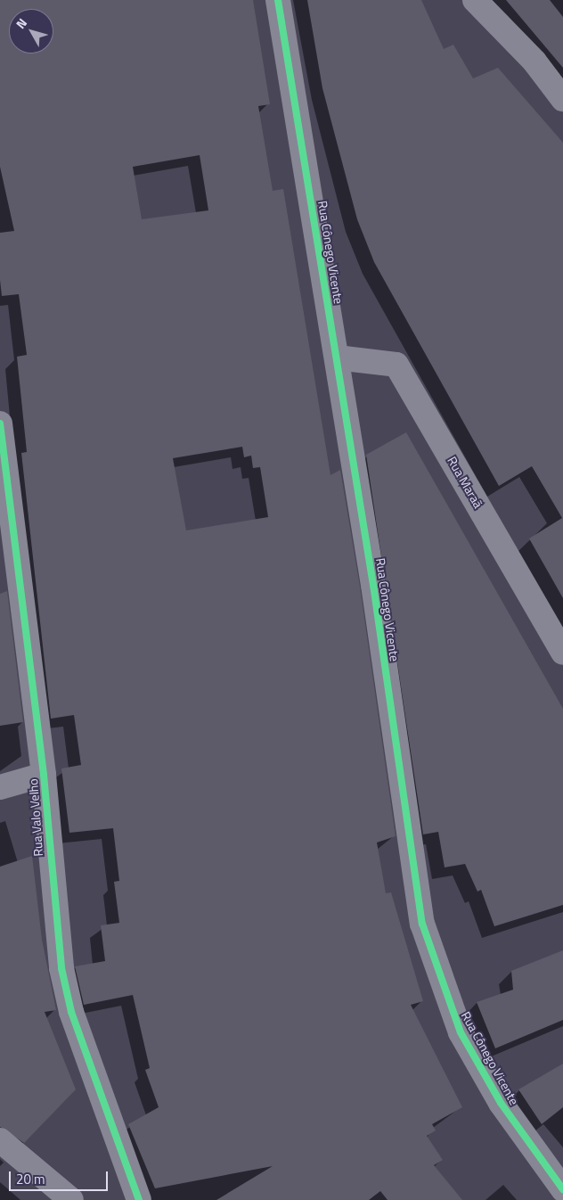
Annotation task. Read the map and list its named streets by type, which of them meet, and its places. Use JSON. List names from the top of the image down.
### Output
{
  "streets": {
    "street": ["Rua Cônego Vicente", "Rua Maraã", "Rua Valo Velho"]
  },
  "crossings": [
    ["Rua Cônego Vicente", "Rua Maraã"]
  ],
  "scale_bar": "20 m",
  "north": "top left"
}
